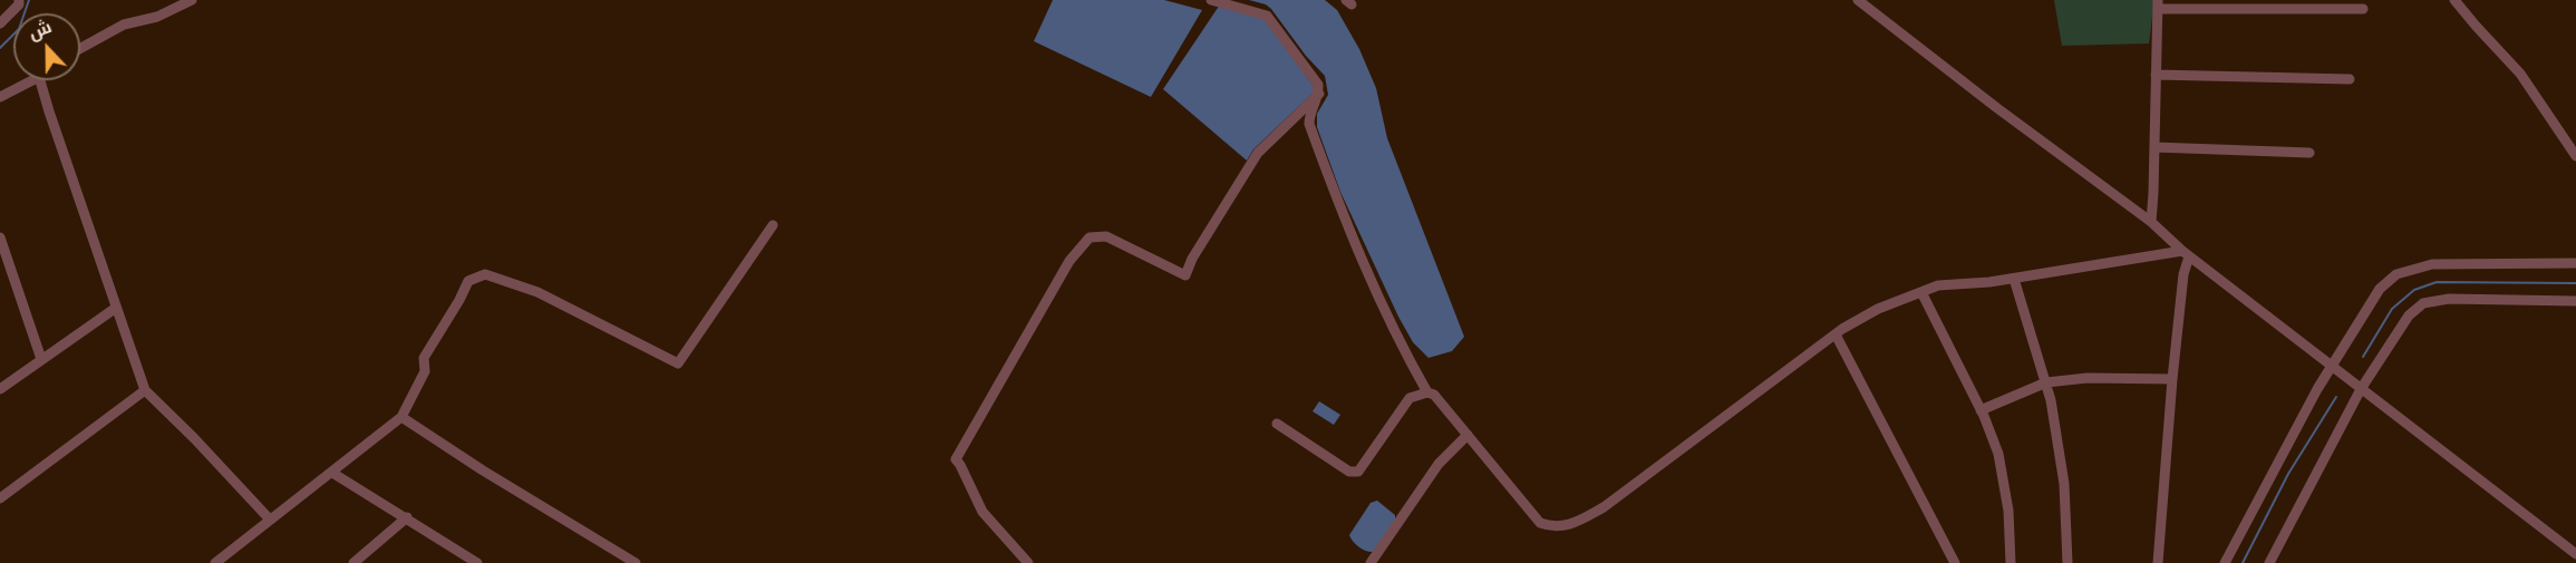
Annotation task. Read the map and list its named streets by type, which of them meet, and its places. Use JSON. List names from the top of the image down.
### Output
{
  "north": "top"
}
